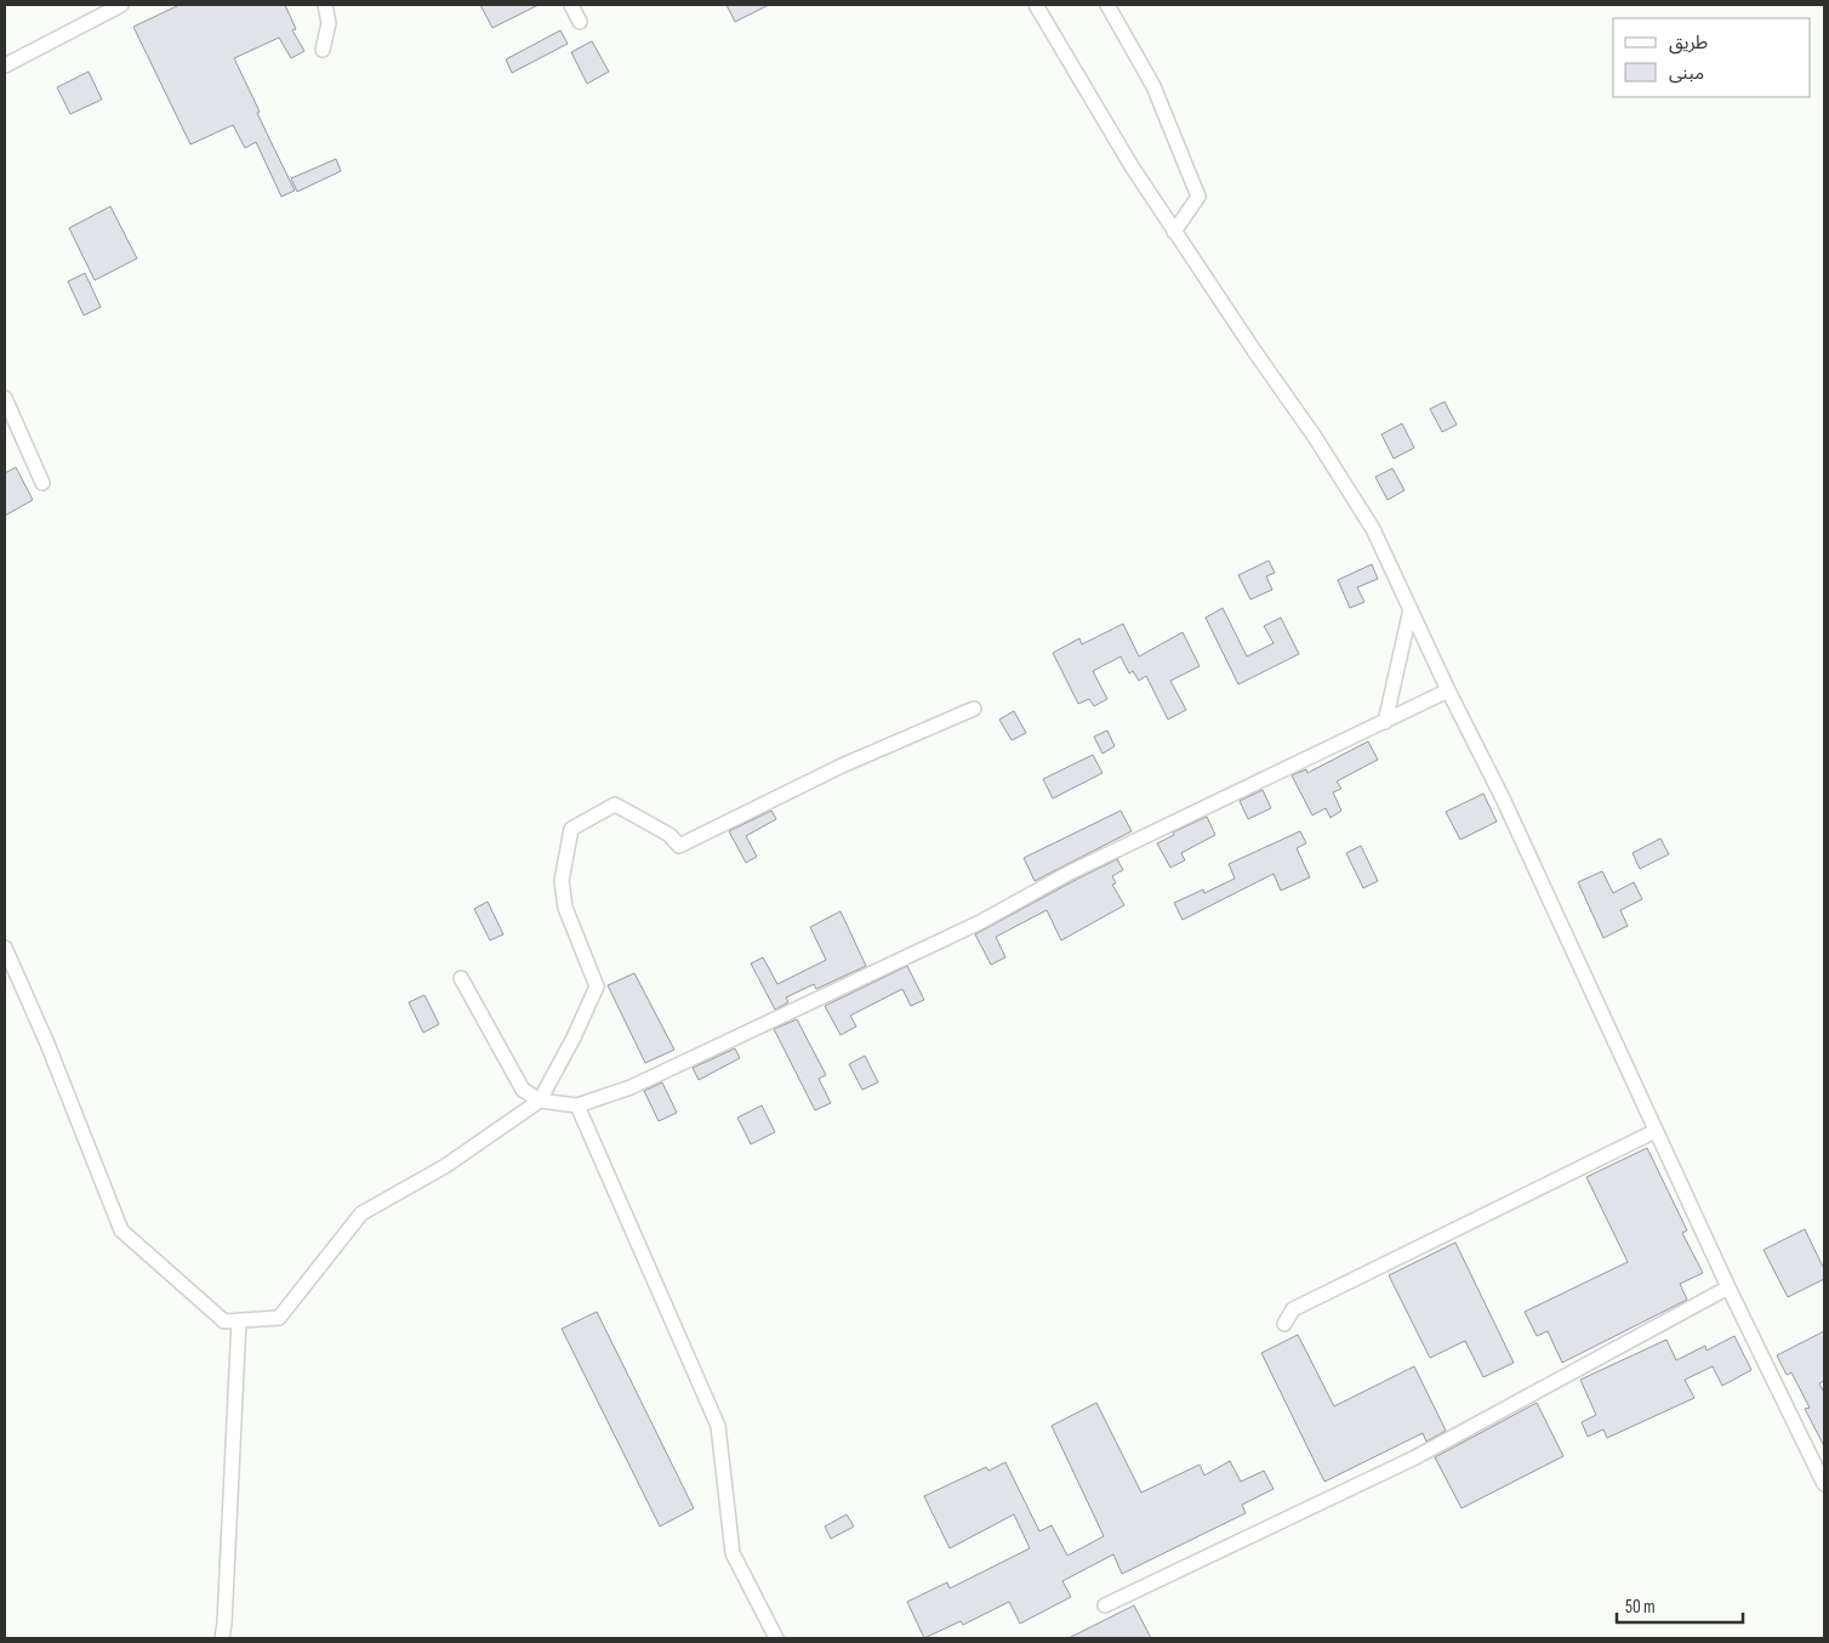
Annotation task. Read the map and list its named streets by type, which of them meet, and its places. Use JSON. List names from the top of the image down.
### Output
{
  "legend": ["طريق", "مبنى"],
  "scale_bar": "50 m"
}
